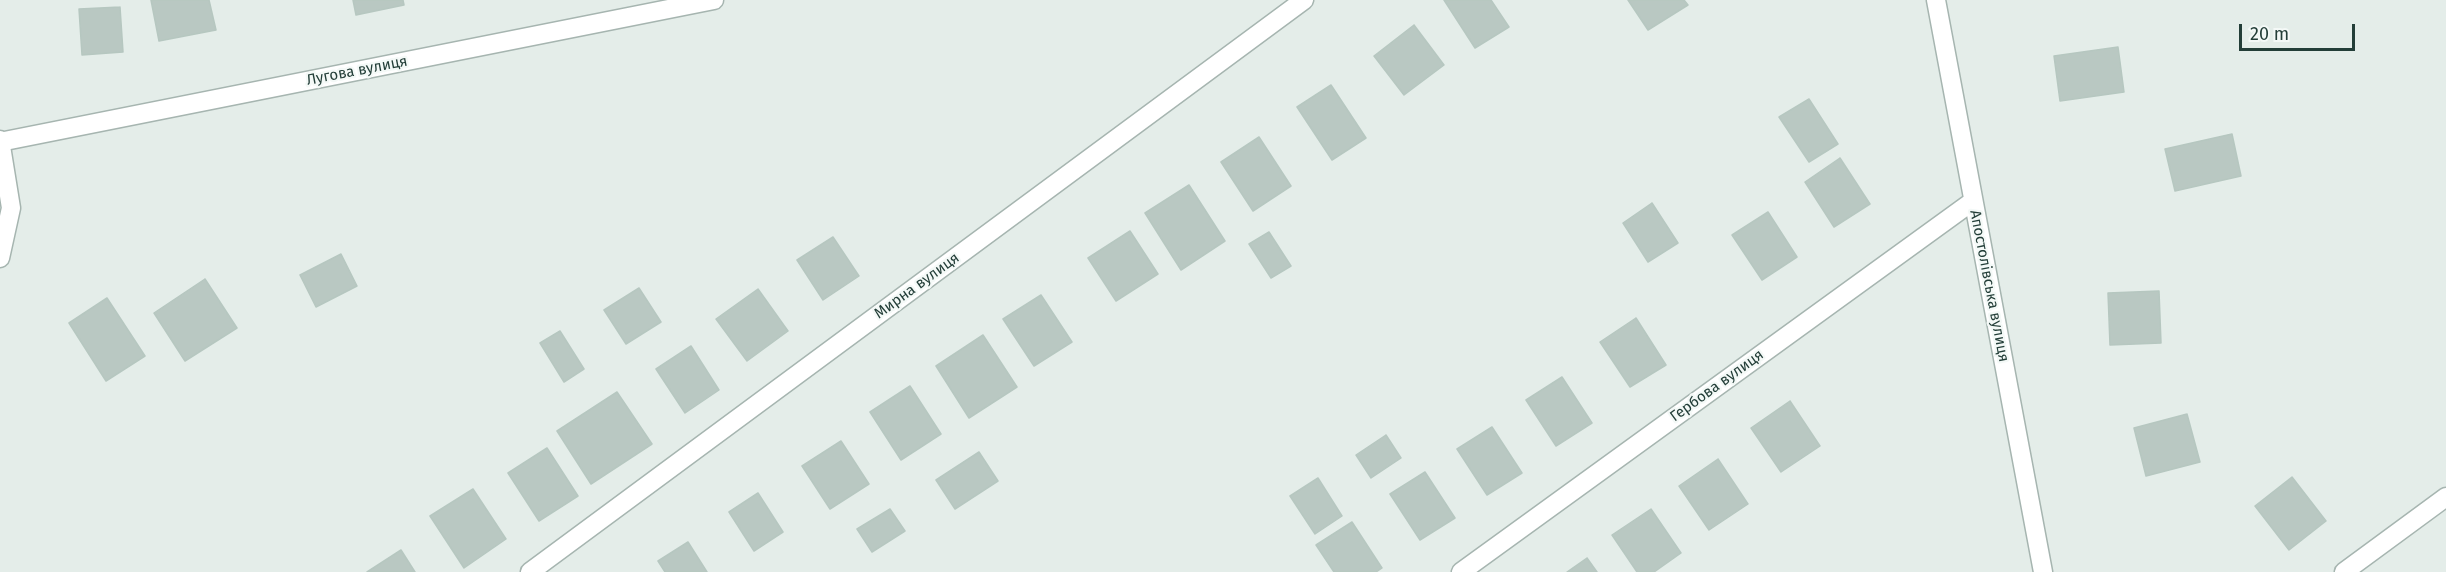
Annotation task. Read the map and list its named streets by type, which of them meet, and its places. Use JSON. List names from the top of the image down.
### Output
{
  "streets": {
    "street": [
      "Лугова вулиця",
      "Мирна вулиця",
      "Апостолівська вулиця",
      "Гербова вулиця"
    ]
  },
  "crossings": [
    ["Апостолівська вулиця", "Гербова вулиця"]
  ],
  "scale_bar": "20 m"
}
